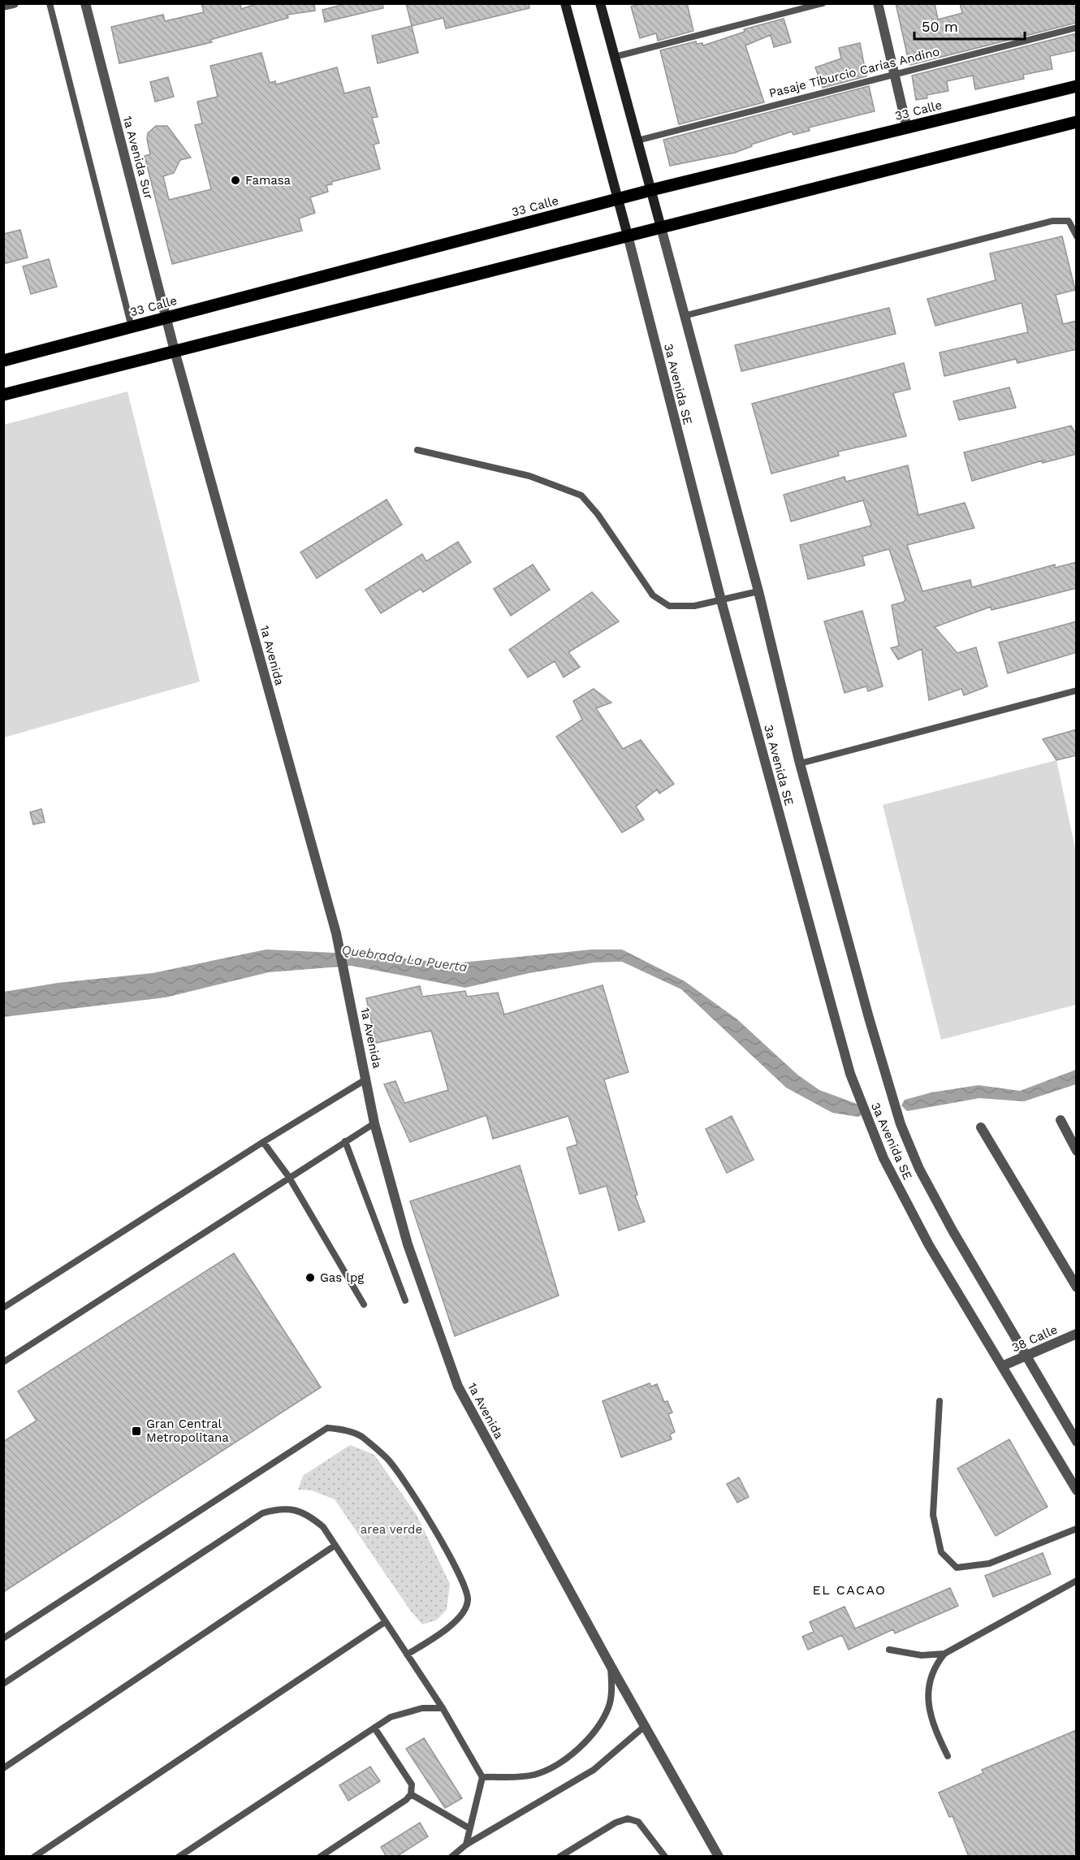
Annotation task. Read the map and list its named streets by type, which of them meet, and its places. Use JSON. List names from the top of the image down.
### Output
{
  "streets": {
    "main road": ["33 Calle", "3a Avenida SE"],
    "street": ["1a Avenida Sur", "1a Avenida", "38 Calle"],
    "lane": ["Pasaje Tiburcio Carías Andino"]
  },
  "crossings": [
    ["Pasaje Tiburcio Carías Andino", "3a Avenida SE"],
    ["33 Calle", "1a Avenida Sur"],
    ["33 Calle", "3a Avenida SE"],
    ["33 Calle", "1a Avenida"],
    ["1a Avenida Sur", "1a Avenida"],
    ["3a Avenida SE", "38 Calle"]
  ],
  "districts": ["EL CACAO"],
  "water": ["Quebrada La Puerta"],
  "parks": ["area verde"],
  "places": {
    "other": ["Famasa", "Gas lpg"],
    "transit": ["Gran Central Metropolitana"]
  },
  "scale_bar": "50 m"
}
